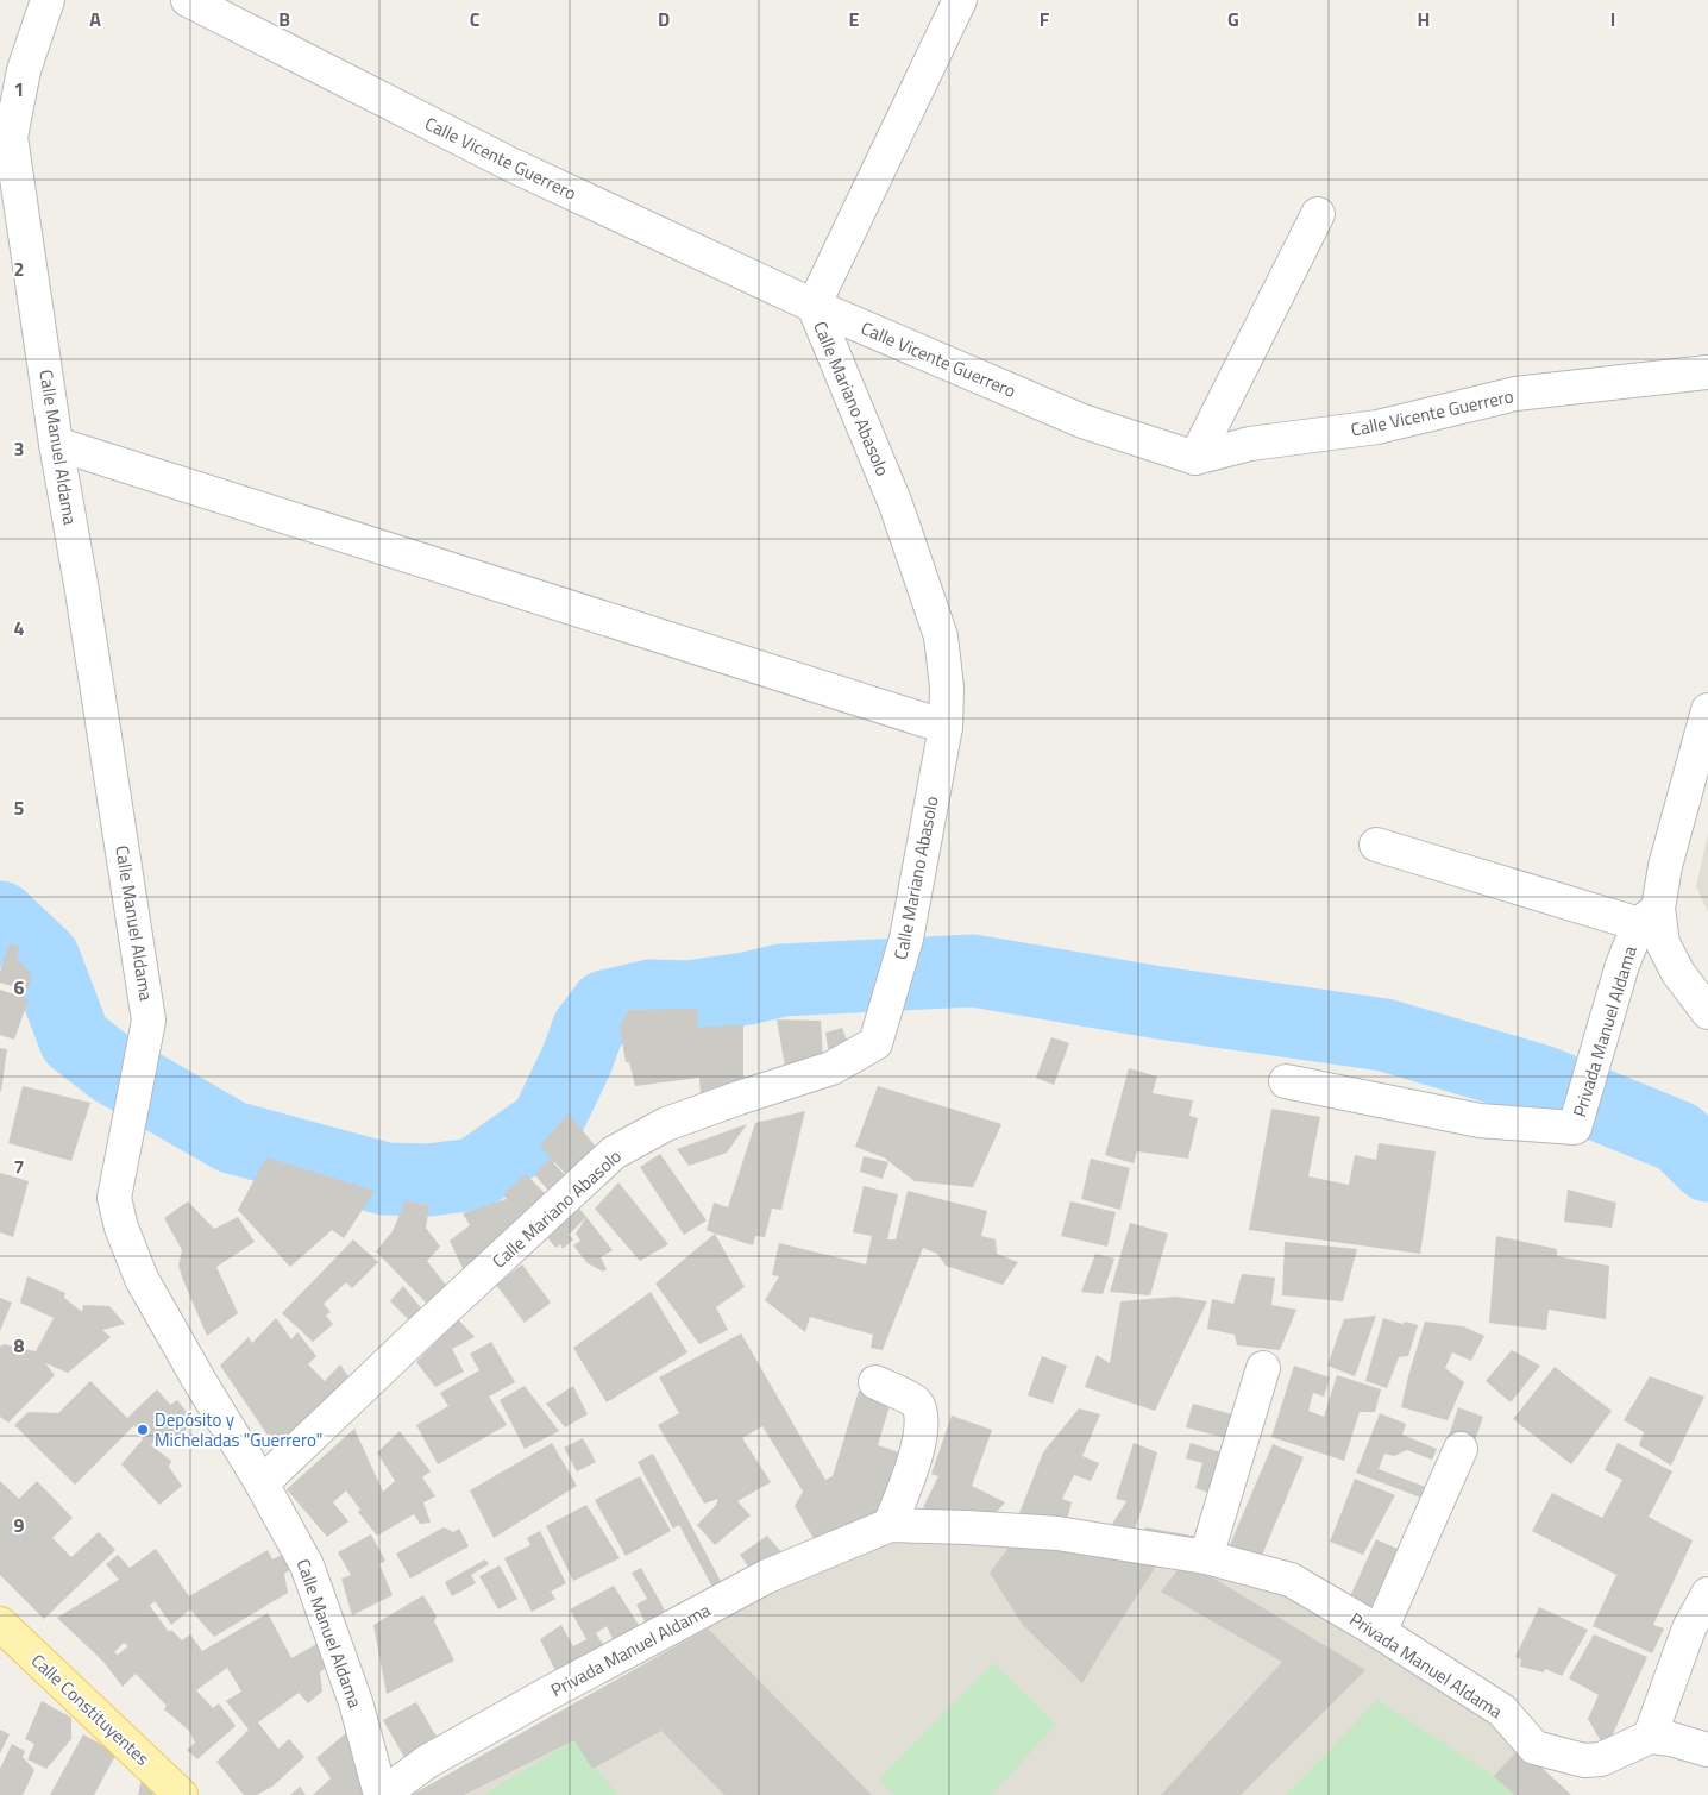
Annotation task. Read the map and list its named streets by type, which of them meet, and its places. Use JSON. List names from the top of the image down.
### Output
{
  "streets": {
    "main road": ["Calle Constituyentes"],
    "street": [
      "Calle Vicente Guerrero",
      "Calle Mariano Abasolo",
      "Calle Manuel Aldama",
      "Privada Manuel Aldama"
    ]
  },
  "crossings": [
    ["Calle Vicente Guerrero", "Calle Mariano Abasolo"],
    ["Calle Mariano Abasolo", "Calle Manuel Aldama"],
    ["Calle Manuel Aldama", "Privada Manuel Aldama"]
  ],
  "places": ["Depósito y Micheladas \"Guerrero\""],
  "grid": {
    "columns": [
      "A",
      "B",
      "C",
      "D",
      "E",
      "F",
      "G",
      "H",
      "I"
    ],
    "rows": [
      "1",
      "2",
      "3",
      "4",
      "5",
      "6",
      "7",
      "8",
      "9"
    ]
  }
}
